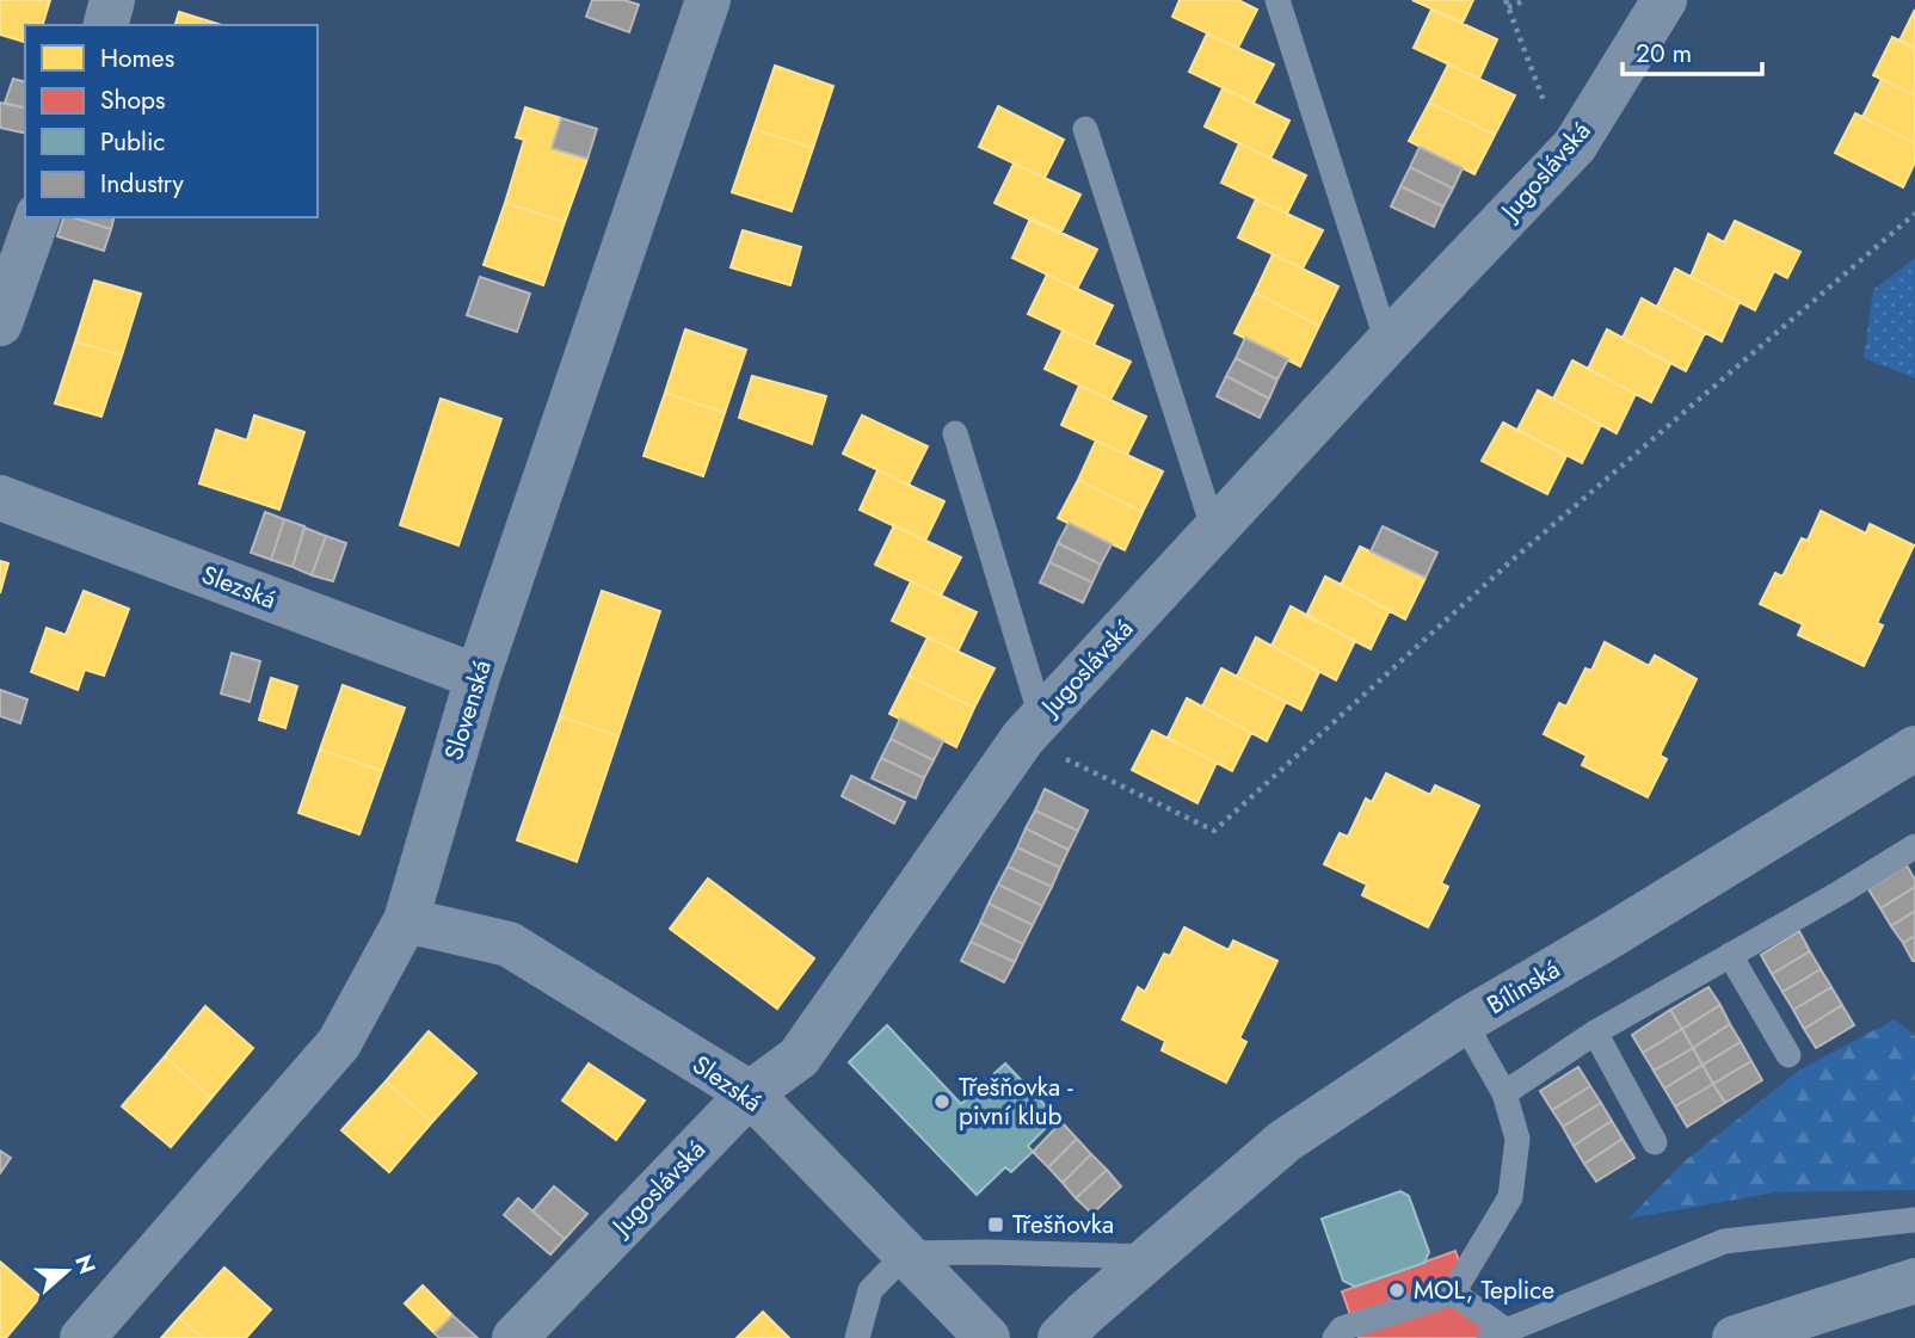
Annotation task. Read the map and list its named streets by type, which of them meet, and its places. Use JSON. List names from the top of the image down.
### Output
{
  "streets": {
    "street": [
      "Jugoslávská",
      "Slezská",
      "Slovenská",
      "Bílinská"
    ]
  },
  "crossings": [
    ["Jugoslávská", "Slezská"],
    ["Slezská", "Slovenská"]
  ],
  "places": {
    "other": ["Třešňovka - pivní klub", "MOL, Teplice"],
    "transit": ["Třešňovka"]
  },
  "legend": [
    "Homes",
    "Shops",
    "Public",
    "Industry"
  ],
  "scale_bar": "20 m",
  "north": "right"
}
